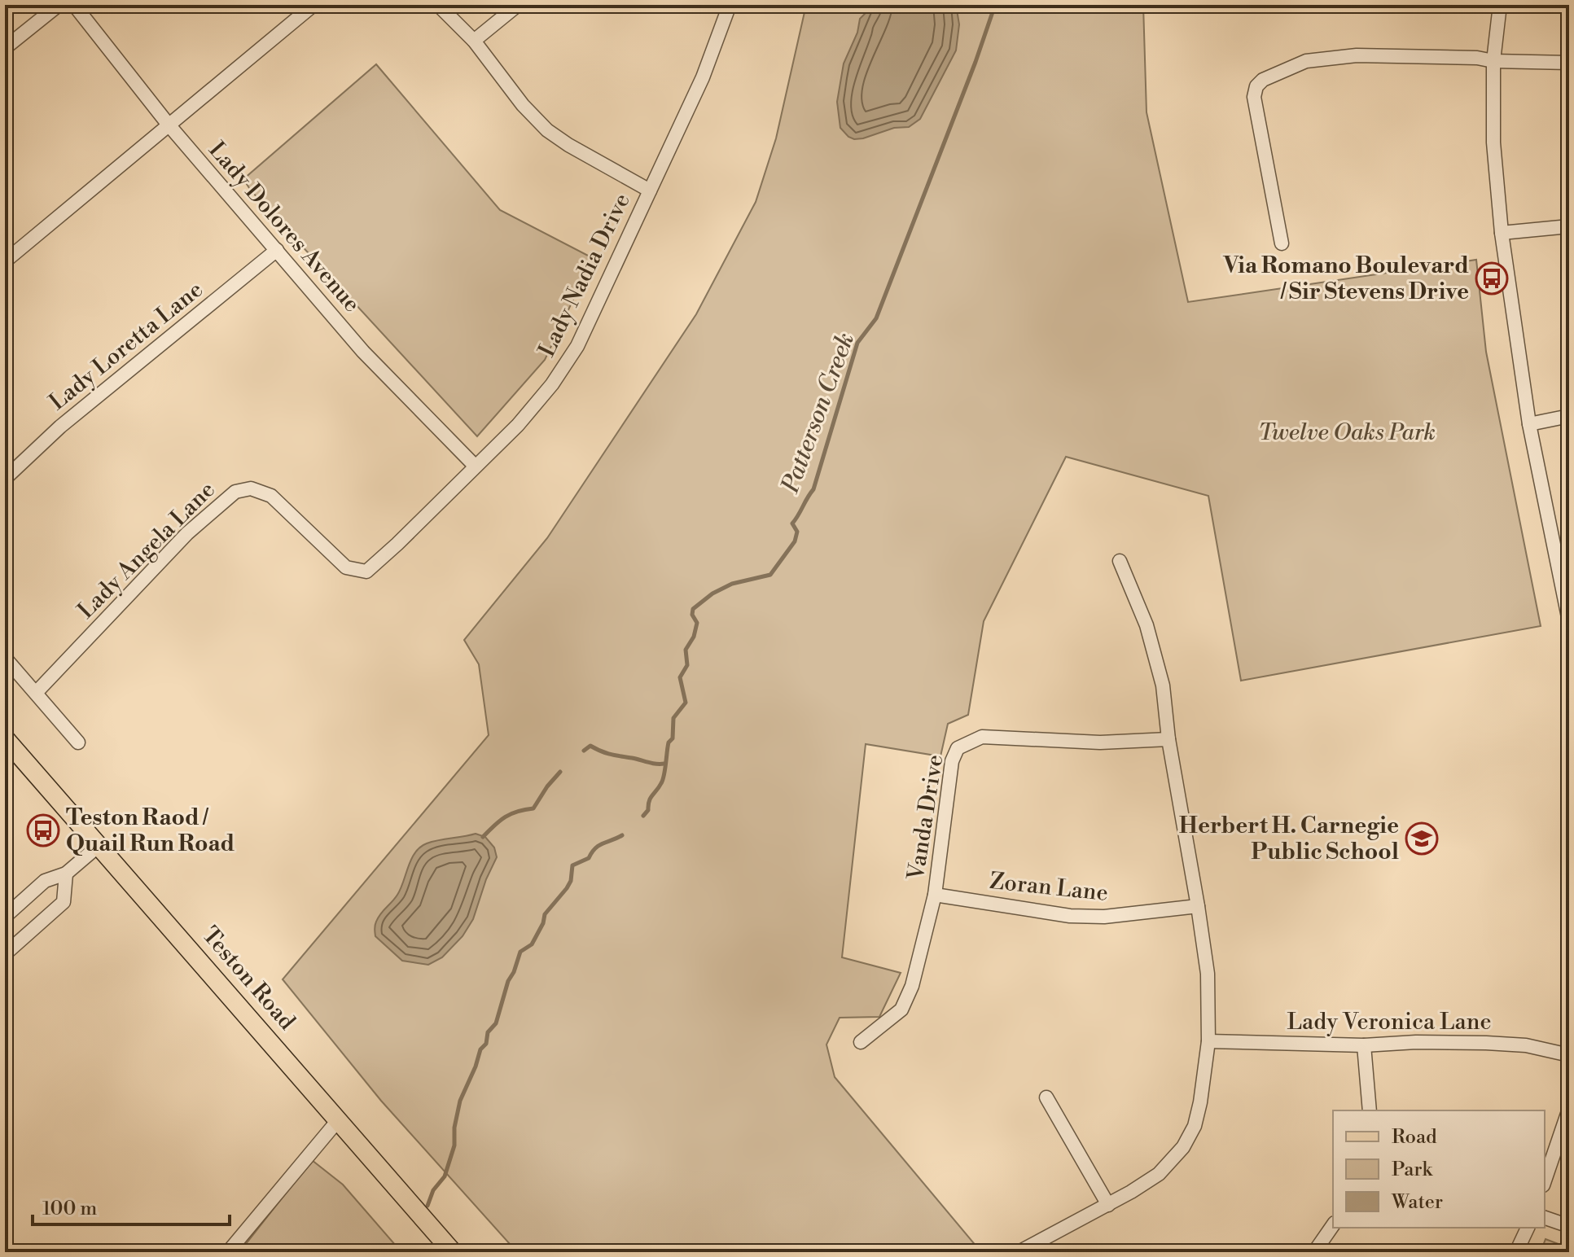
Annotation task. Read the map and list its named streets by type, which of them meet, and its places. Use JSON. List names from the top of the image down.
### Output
{
  "streets": {
    "main road": ["Teston Road"],
    "street": [
      "Lady Dolores Avenue",
      "Lady Nadia Drive",
      "Lady Loretta Lane",
      "Lady Angela Lane",
      "Vanda Drive",
      "Zoran Lane",
      "Lady Veronica Lane"
    ]
  },
  "crossings": [
    ["Lady Dolores Avenue", "Lady Nadia Drive"],
    ["Lady Dolores Avenue", "Lady Loretta Lane"],
    ["Lady Nadia Drive", "Lady Angela Lane"],
    ["Vanda Drive", "Zoran Lane"]
  ],
  "water": ["Patterson Creek"],
  "parks": ["Twelve Oaks Park"],
  "places": {
    "bus stop": ["Via Romano Boulevard / Sir Stevens Drive", "Teston Raod / Quail Run Road"],
    "school or university": ["Herbert H. Carnegie Public School"]
  },
  "legend": ["Road", "Park", "Water"],
  "scale_bar": "100 m"
}
